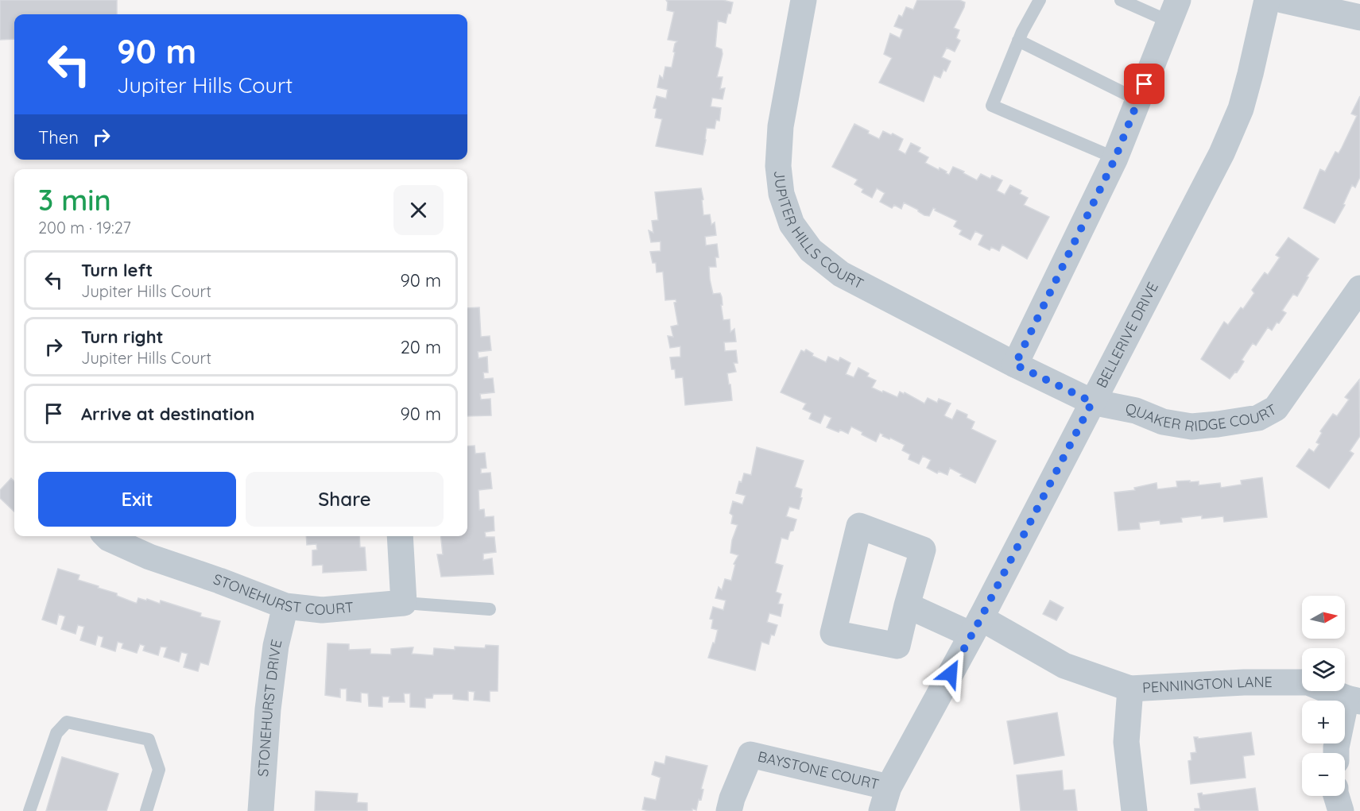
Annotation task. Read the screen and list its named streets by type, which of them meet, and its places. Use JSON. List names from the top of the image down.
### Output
{
  "streets": {
    "street": [
      "JUPITER HILLS COURT",
      "BELLERIVE DRIVE",
      "QUAKER RIDGE COURT",
      "STONEHURST COURT",
      "PENNINGTON LANE",
      "STONEHURST DRIVE",
      "BAYSTONE COURT"
    ]
  },
  "crossings": [
    ["JUPITER HILLS COURT", "BELLERIVE DRIVE"],
    ["JUPITER HILLS COURT", "QUAKER RIDGE COURT"],
    ["BELLERIVE DRIVE", "QUAKER RIDGE COURT"],
    ["BELLERIVE DRIVE", "PENNINGTON LANE"],
    ["BELLERIVE DRIVE", "BAYSTONE COURT"],
    ["STONEHURST COURT", "STONEHURST DRIVE"]
  ],
  "north": "right",
  "page": {
    "turn": ["90 m", "Jupiter Hills Court"],
    "then": "Then",
    "heading": ["3 min", "200 m · 19:27"],
    "list": [
      {
        "name": "Turn left",
        "note": "Jupiter Hills Court",
        "value": "90 m"
      },
      {
        "name": "Turn right",
        "note": "Jupiter Hills Court",
        "value": "20 m"
      },
      {
        "name": "Arrive at destination",
        "value": "90 m"
      }
    ],
    "buttons": ["Exit", "Share"],
    "map_buttons": ["+", "−"]
  }
}
